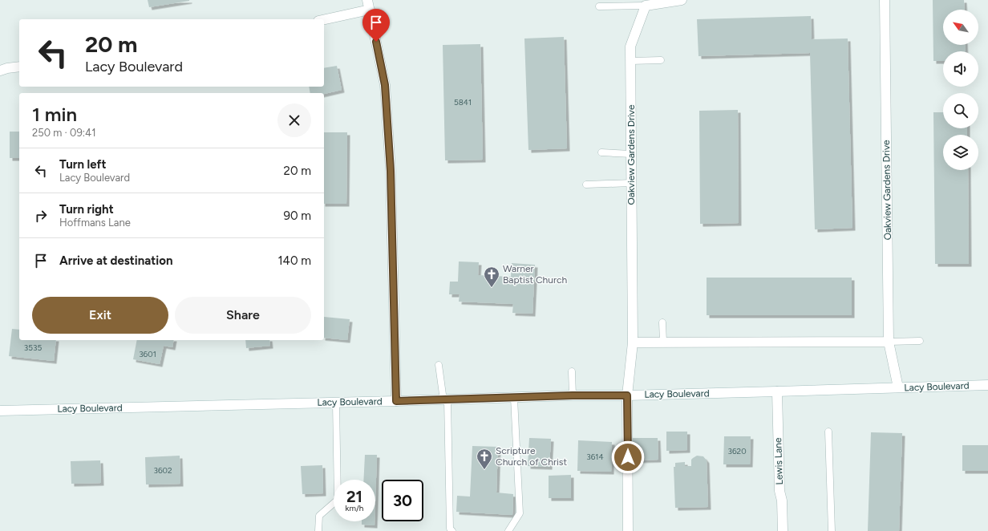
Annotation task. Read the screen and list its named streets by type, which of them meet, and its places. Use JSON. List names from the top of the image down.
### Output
{
  "streets": {
    "street": ["Oakview Gardens Drive", "Lacy Boulevard", "Lewis Lane"]
  },
  "crossings": [
    ["Oakview Gardens Drive", "Lacy Boulevard"],
    ["Lacy Boulevard", "Lewis Lane"]
  ],
  "places": {
    "church": ["Warner Baptist Church", "Scripture Church of Christ"]
  },
  "house_numbers": [
    "5841",
    "3535",
    "3601",
    "3620",
    "3614",
    "3602"
  ],
  "north": "top left",
  "page": {
    "turn": ["20 m", "Lacy Boulevard"],
    "heading": ["1 min", "250 m · 09:41"],
    "list": [
      {
        "name": "Turn left",
        "note": "Lacy Boulevard",
        "value": "20 m"
      },
      {
        "name": "Turn right",
        "note": "Hoffmans Lane",
        "value": "90 m"
      },
      {
        "name": "Arrive at destination",
        "value": "140 m"
      }
    ],
    "buttons": ["Exit", "Share"],
    "speed": "21 km/h",
    "limit": "30"
  }
}
